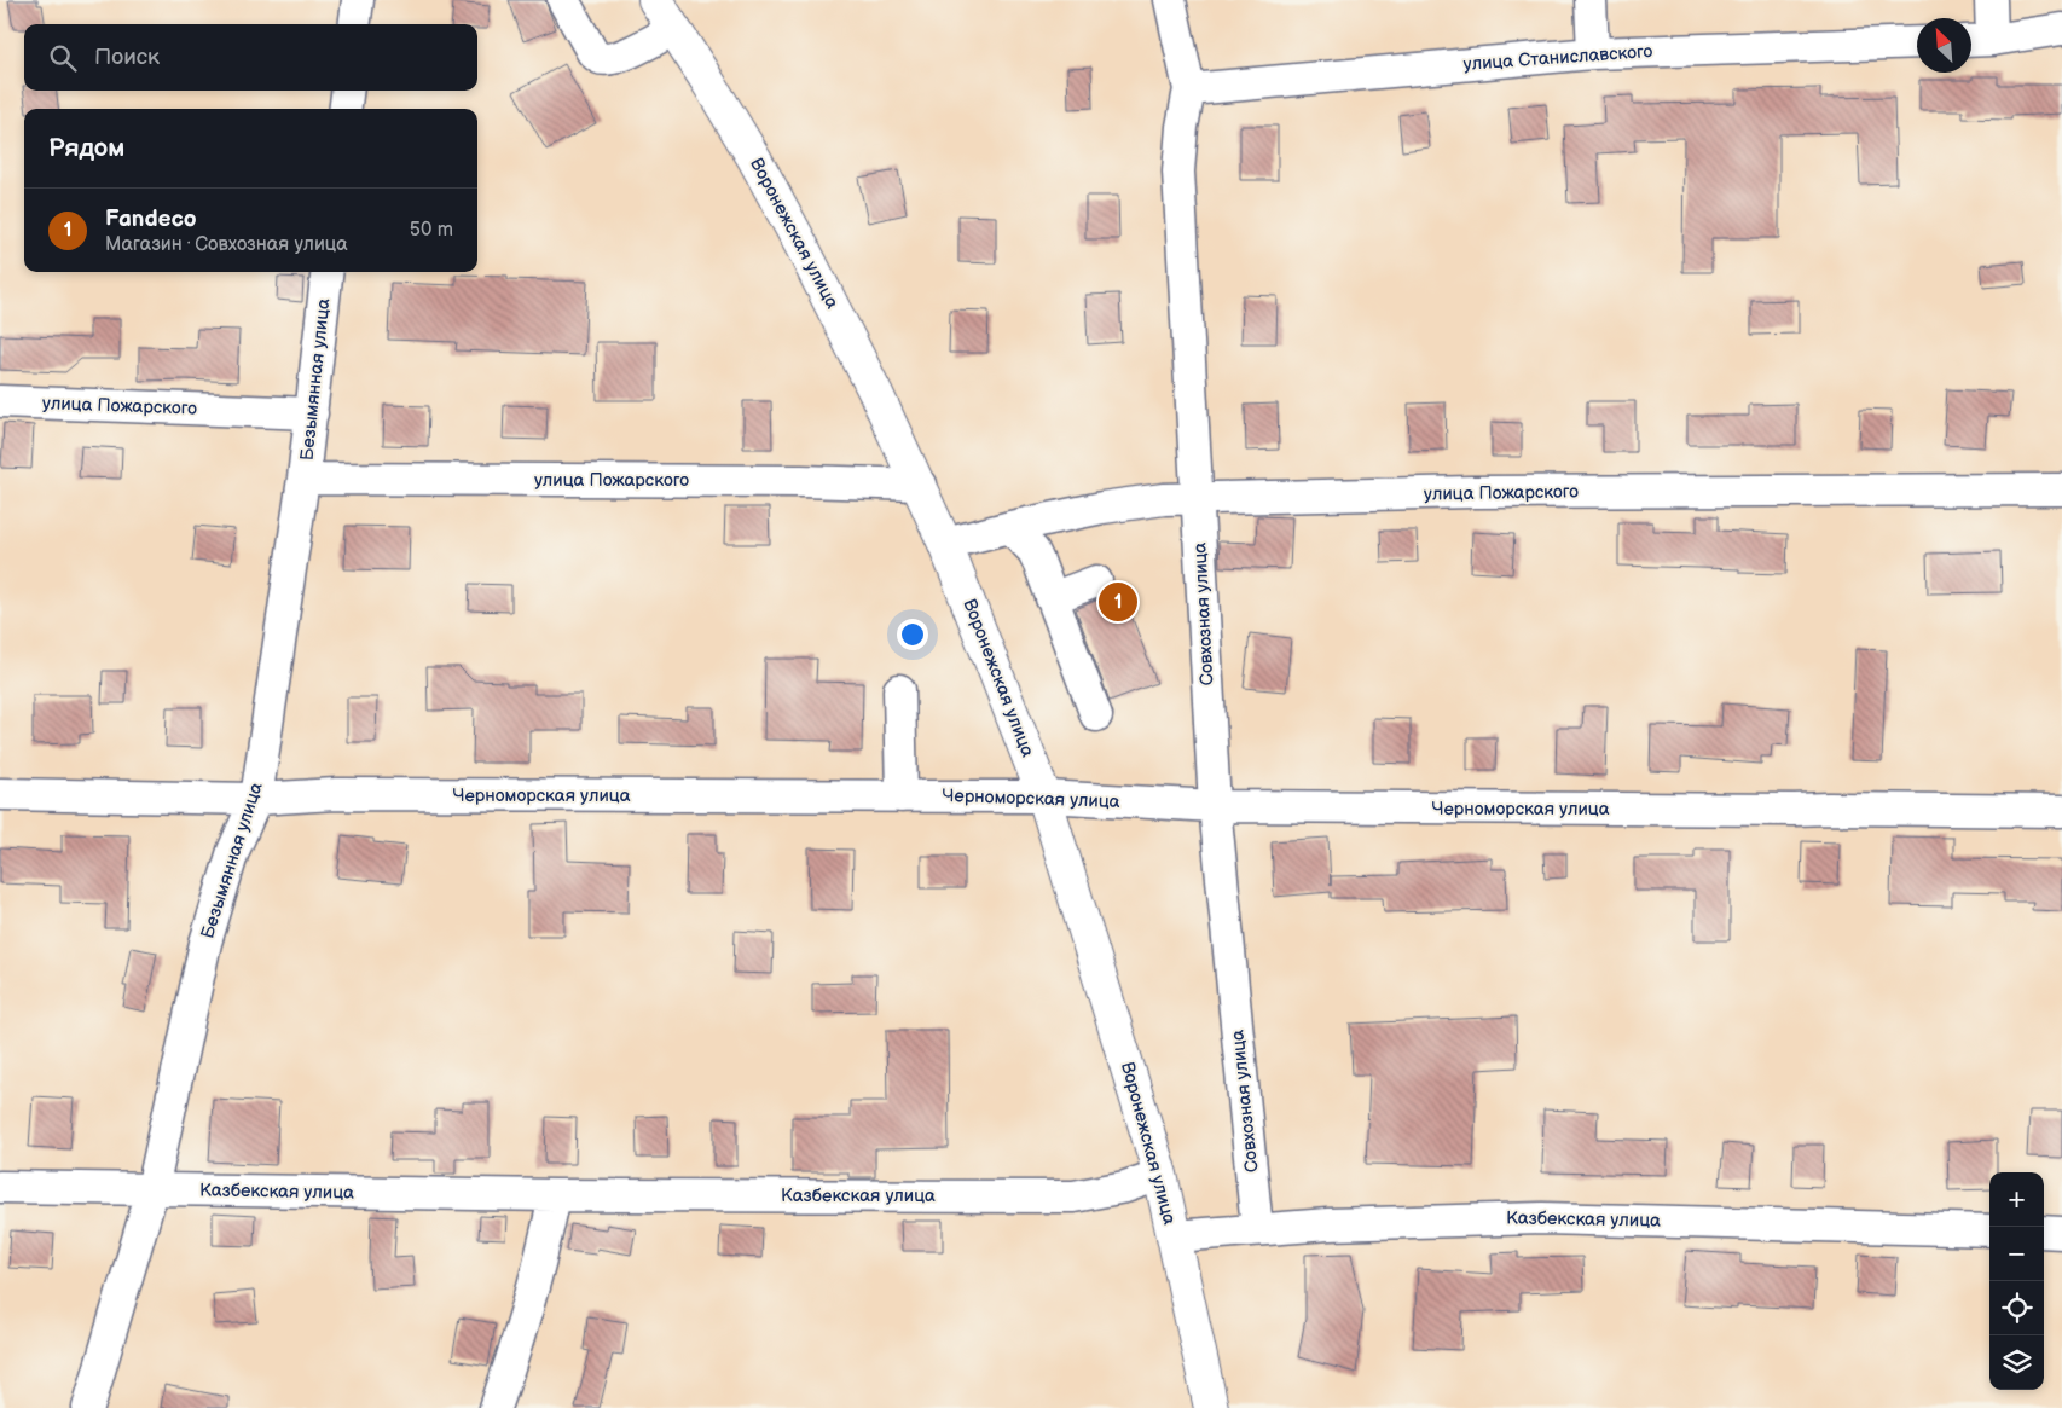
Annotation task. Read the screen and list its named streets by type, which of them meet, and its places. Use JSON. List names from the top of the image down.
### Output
{
  "streets": {
    "highway": ["Воронежская улица"],
    "street": [
      "улица Станиславского",
      "Безымянная улица",
      "улица Пожарского",
      "Совхозная улица",
      "Черноморская улица",
      "Казбекская улица"
    ]
  },
  "crossings": [
    ["улица Станиславского", "Совхозная улица"],
    ["Воронежская улица", "улица Пожарского"],
    ["Воронежская улица", "Черноморская улица"],
    ["Воронежская улица", "Казбекская улица"],
    ["Безымянная улица", "улица Пожарского"],
    ["Безымянная улица", "Черноморская улица"],
    ["Безымянная улица", "Казбекская улица"],
    ["улица Пожарского", "Совхозная улица"],
    ["Совхозная улица", "Черноморская улица"],
    ["Совхозная улица", "Казбекская улица"]
  ],
  "north": "top left",
  "page": {
    "search": "Поиск",
    "heading": "Рядом",
    "list": [
      {
        "mark": "1",
        "name": "Fandeco",
        "note": "Магазин · Совхозная улица",
        "value": "50 m"
      }
    ],
    "pins": "1",
    "map_buttons": ["+", "−"]
  }
}
